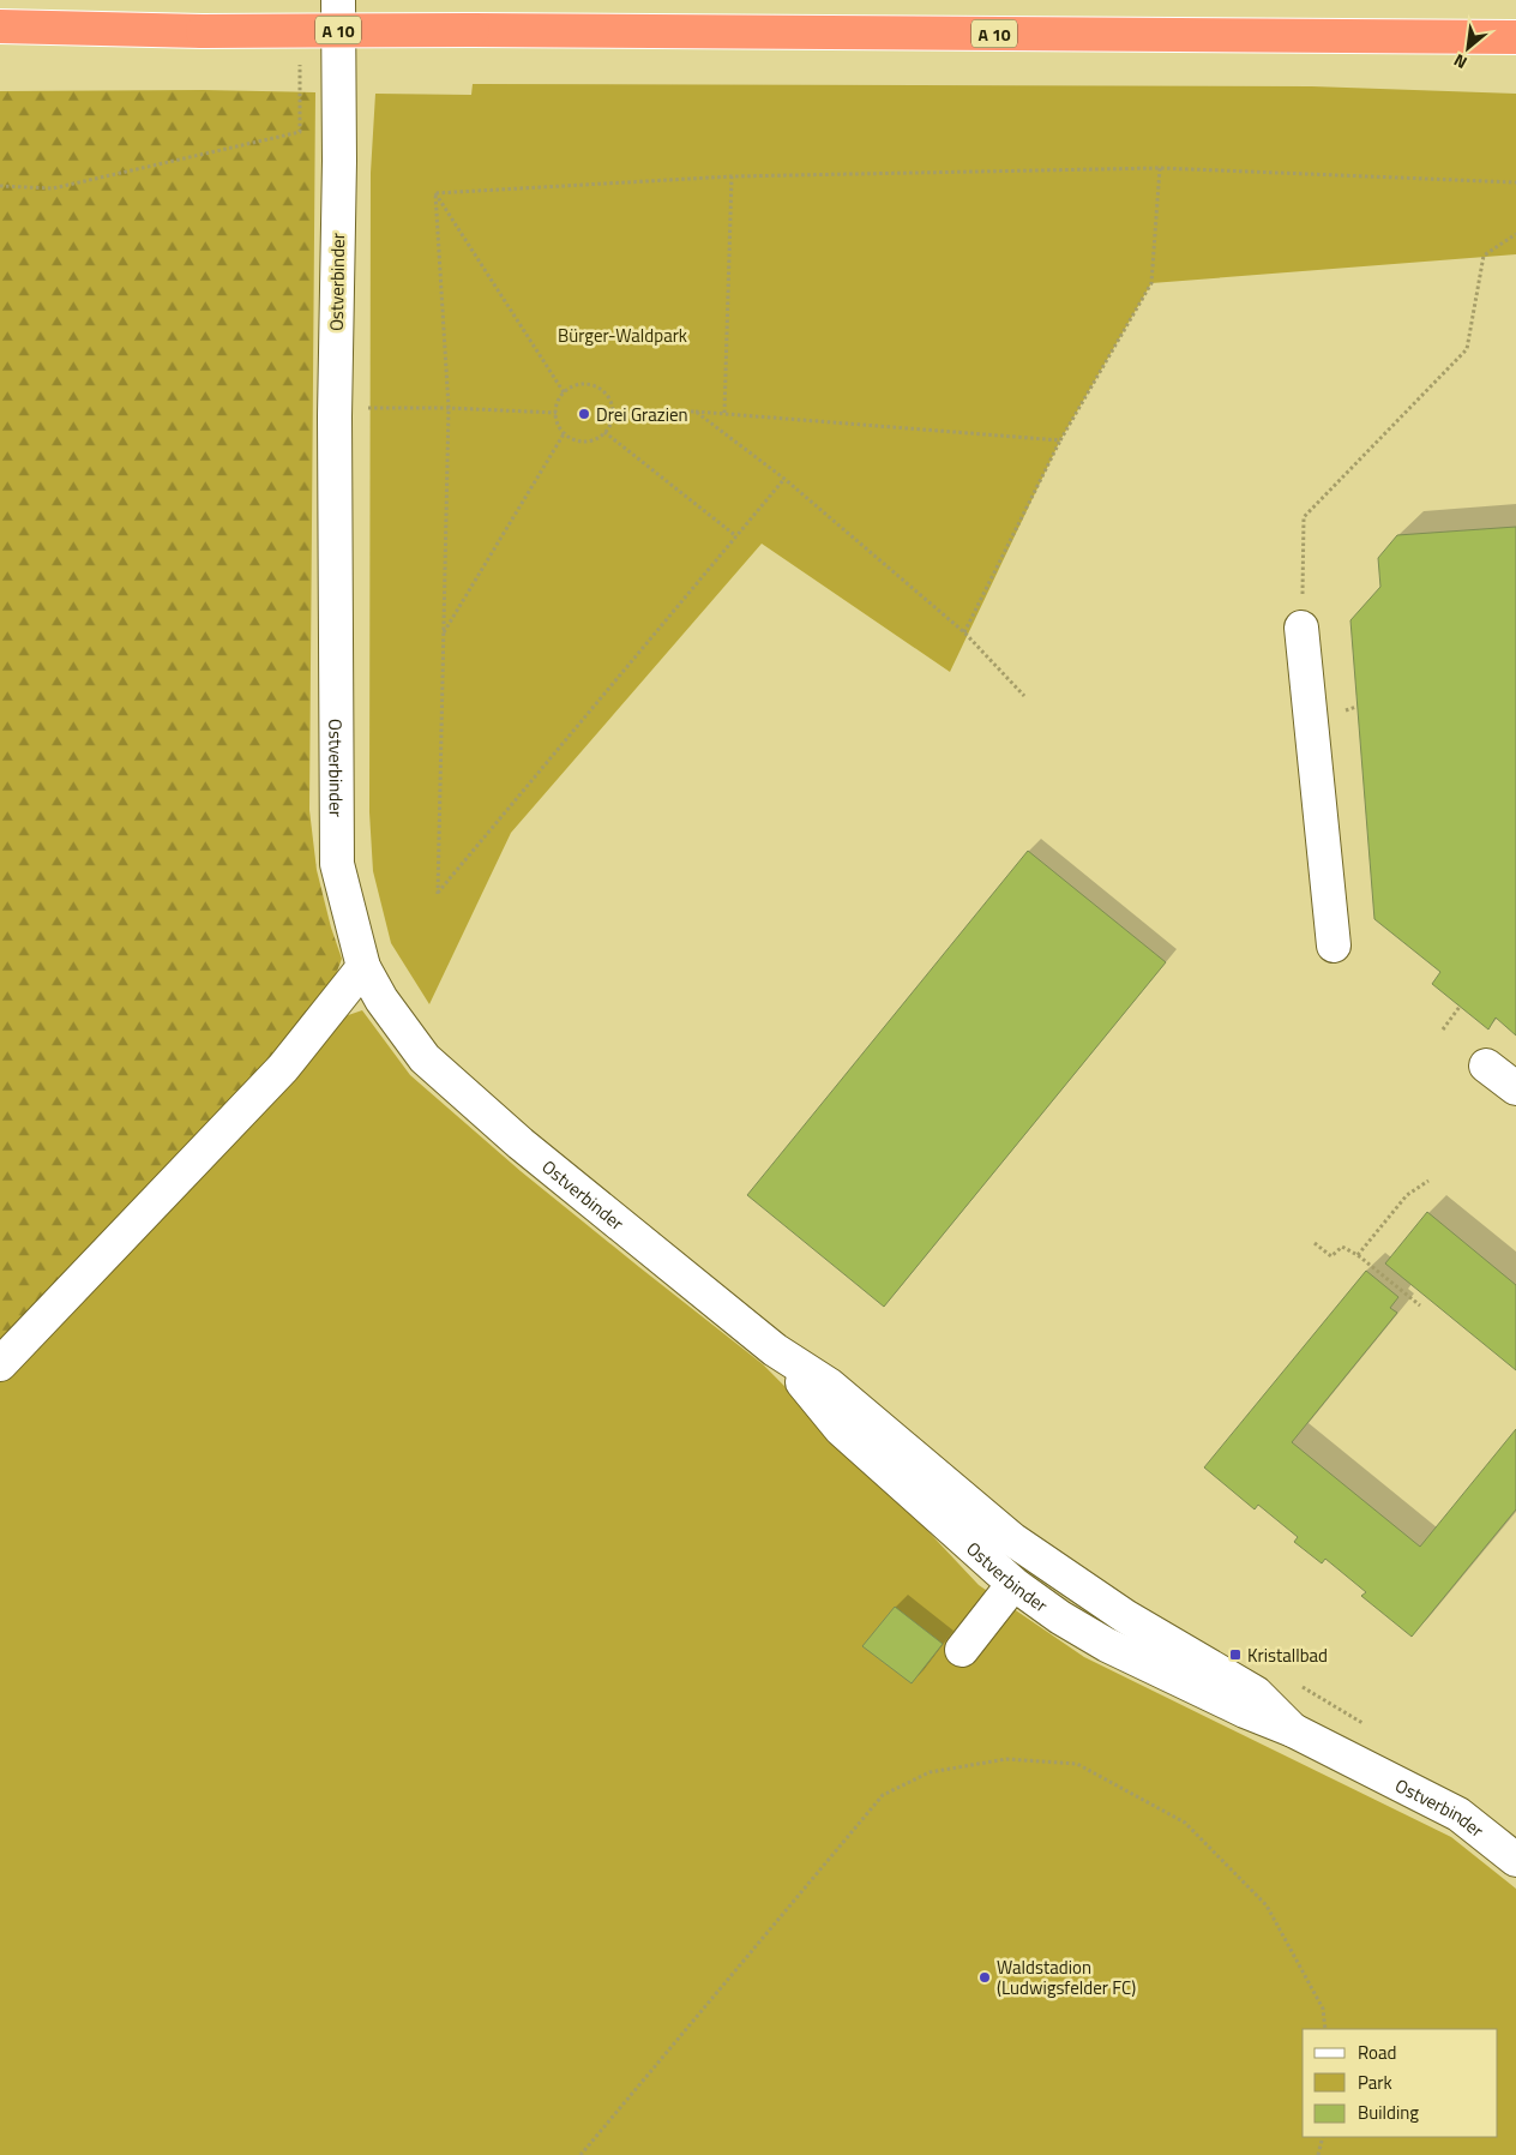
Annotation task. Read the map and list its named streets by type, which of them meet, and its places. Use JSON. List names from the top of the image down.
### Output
{
  "streets": {
    "highway": ["A 10"],
    "street": ["Ostverbinder"]
  },
  "parks": ["Bürger-Waldpark"],
  "places": {
    "other": ["Drei Grazien", "Waldstadion (Ludwigsfelder FC)"],
    "transit": ["Kristallbad"]
  },
  "legend": ["Road", "Park", "Building"],
  "north": "bottom left"
}
